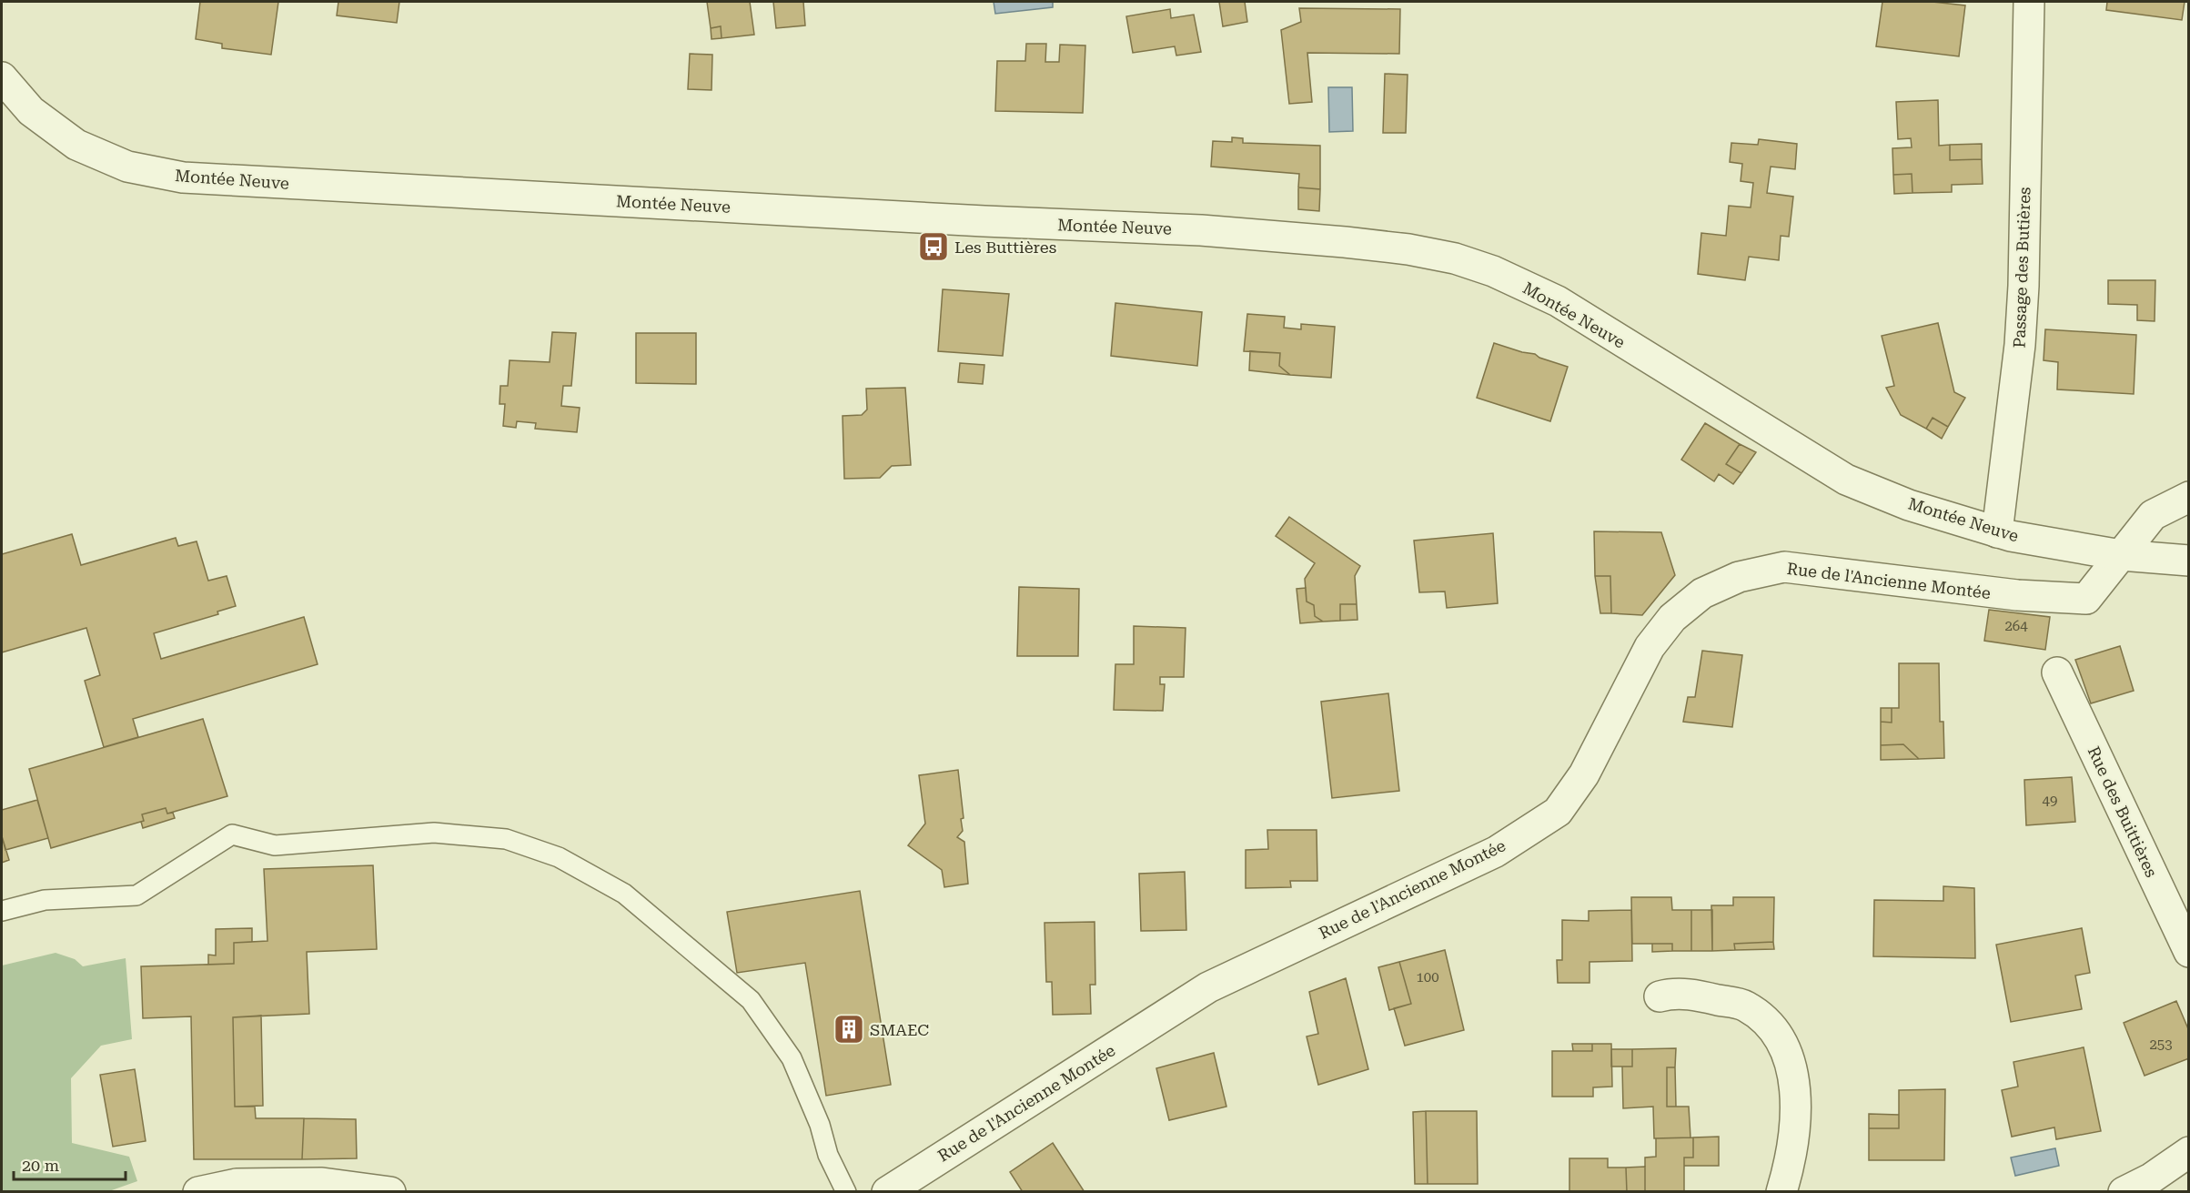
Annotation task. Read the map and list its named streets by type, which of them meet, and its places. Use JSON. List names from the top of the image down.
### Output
{
  "streets": {
    "street": [
      "Montée Neuve",
      "Passage des Butières",
      "Rue de l'Ancienne Montée",
      "Rue des Buittières"
    ]
  },
  "crossings": [
    ["Montée Neuve", "Passage des Butières"],
    ["Montée Neuve", "Rue de l'Ancienne Montée"]
  ],
  "places": {
    "bus stop": ["Les Buttières"],
    "building": ["SMAEC"]
  },
  "house_numbers": [
    "264",
    "49",
    "100",
    "253"
  ],
  "scale_bar": "20 m"
}
